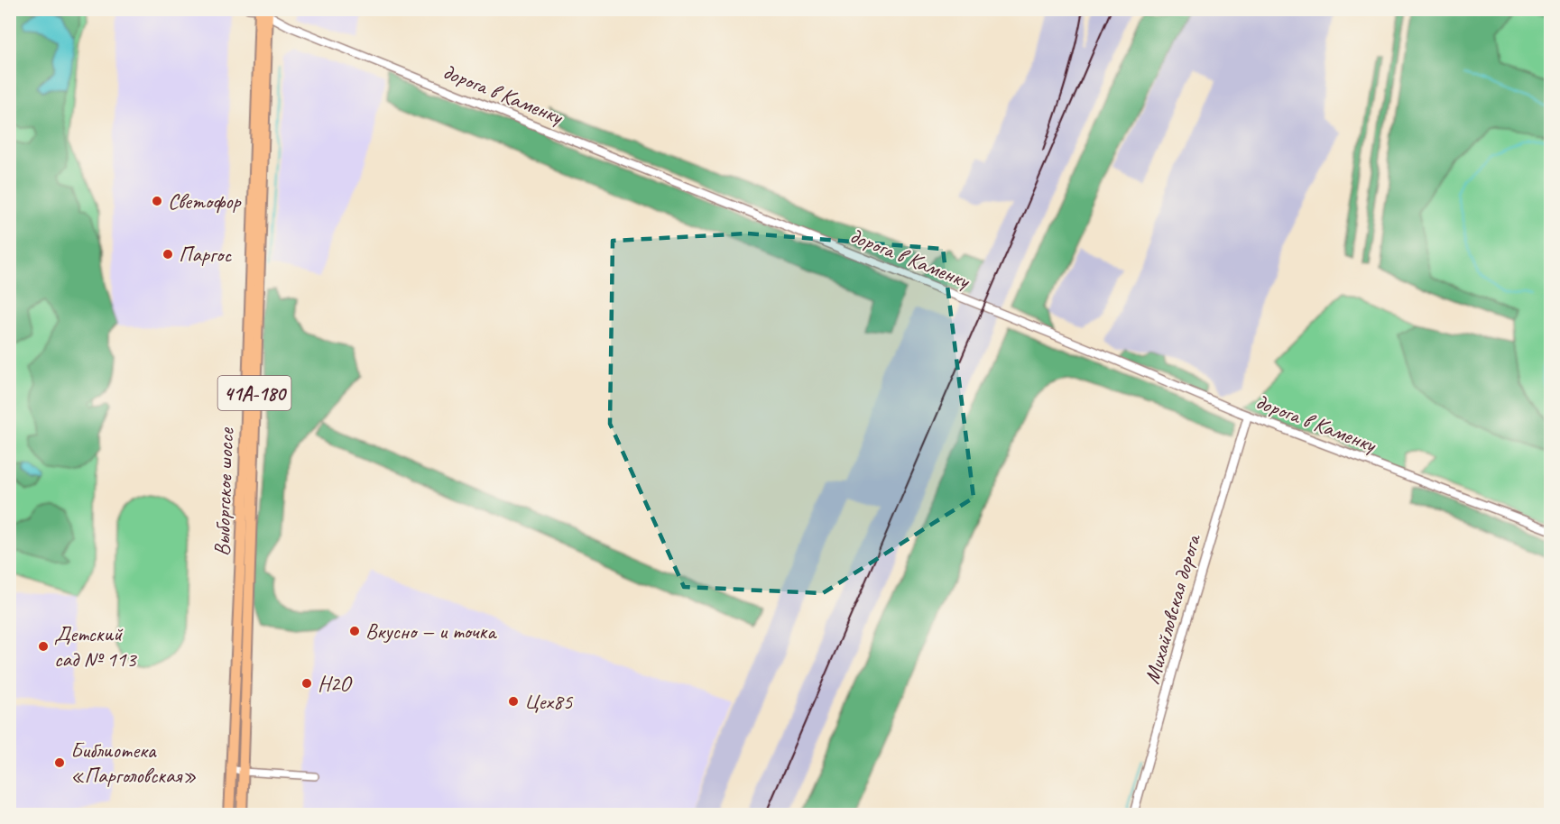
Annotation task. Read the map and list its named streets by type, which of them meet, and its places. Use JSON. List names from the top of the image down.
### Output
{
  "streets": {
    "main road": ["41А-180", "Выборгское шоссе"],
    "street": ["дорога в Каменку", "Михайловская дорога"]
  },
  "crossings": [
    ["дорога в Каменку", "Выборгское шоссе"],
    ["дорога в Каменку", "Михайловская дорога"]
  ],
  "places": [
    "Светофор",
    "Паргос",
    "Вкусно — и точка",
    "Детский сад № 113",
    "H2O",
    "Цех85",
    "Библиотека «Парголовская»"
  ]
}
